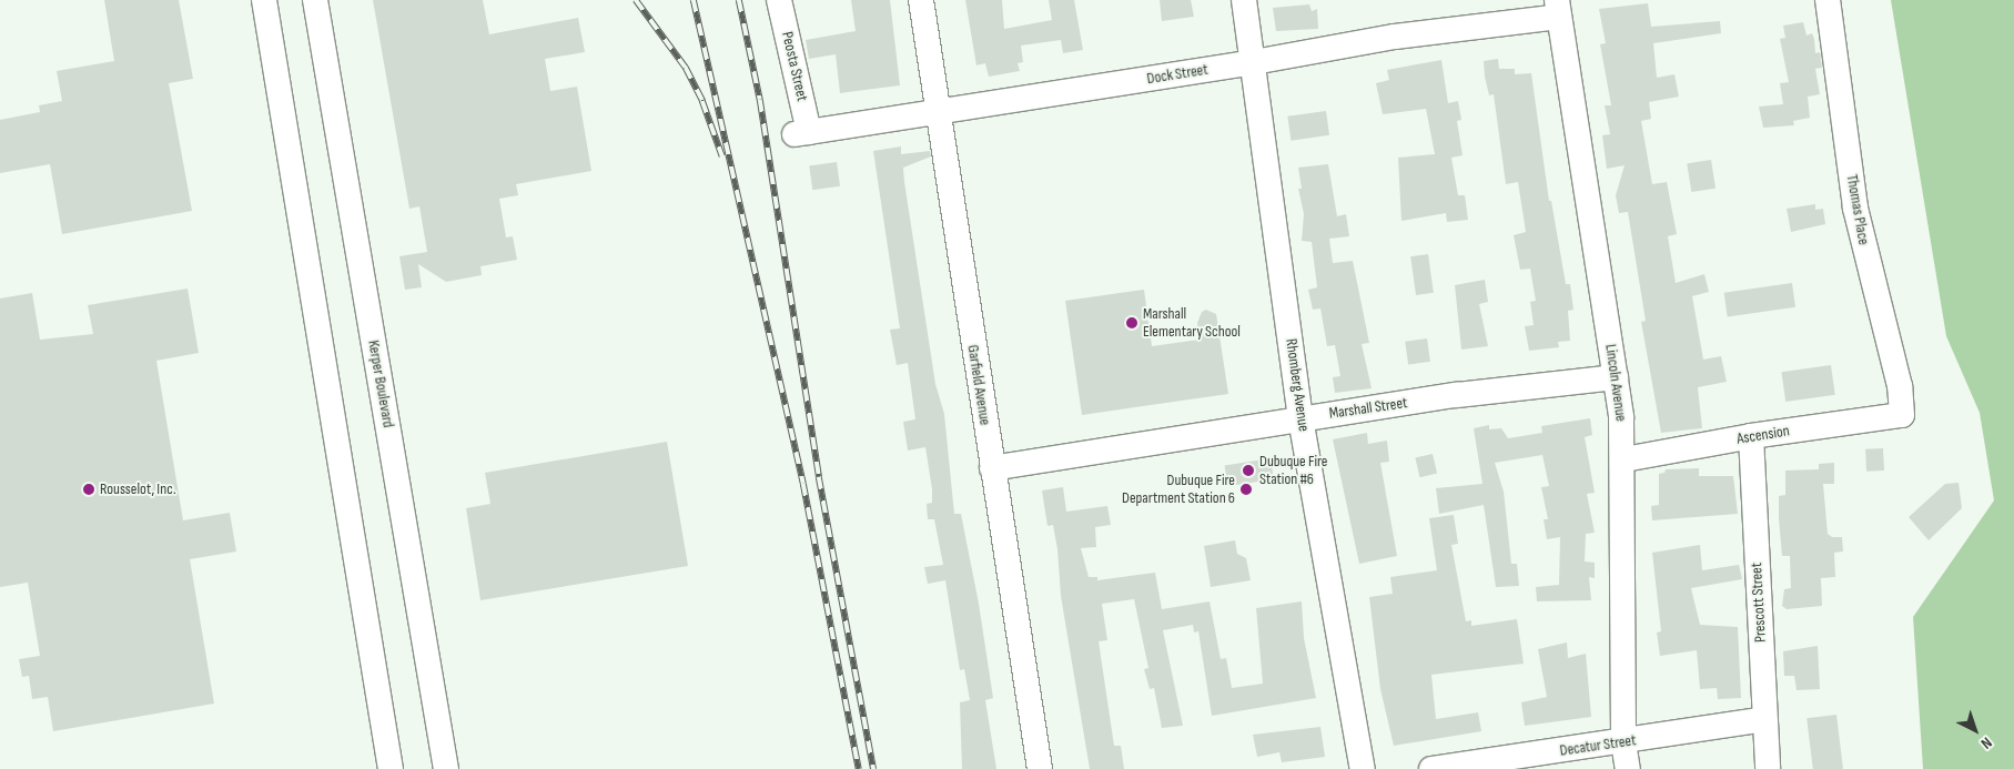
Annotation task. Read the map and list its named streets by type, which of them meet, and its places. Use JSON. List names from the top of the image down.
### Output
{
  "streets": {
    "street": [
      "Peosta Street",
      "Dock Street",
      "Thomas Place",
      "Lincoln Avenue",
      "Kerper Boulevard",
      "Garfield Avenue",
      "Rhomberg Avenue",
      "Marshall Street",
      "Ascension",
      "Prescott Street",
      "Decatur Street"
    ]
  },
  "crossings": [
    ["Peosta Street", "Dock Street"],
    ["Dock Street", "Lincoln Avenue"],
    ["Dock Street", "Garfield Avenue"],
    ["Dock Street", "Rhomberg Avenue"],
    ["Thomas Place", "Ascension"],
    ["Lincoln Avenue", "Marshall Street"],
    ["Lincoln Avenue", "Ascension"],
    ["Lincoln Avenue", "Decatur Street"],
    ["Garfield Avenue", "Marshall Street"],
    ["Rhomberg Avenue", "Marshall Street"],
    ["Ascension", "Prescott Street"],
    ["Prescott Street", "Decatur Street"]
  ],
  "places": [
    "Marshall Elementary School",
    "Dubuque Fire Station #6",
    "Rousselot, Inc.",
    "Dubuque Fire Department Station 6"
  ],
  "north": "bottom right"
}
